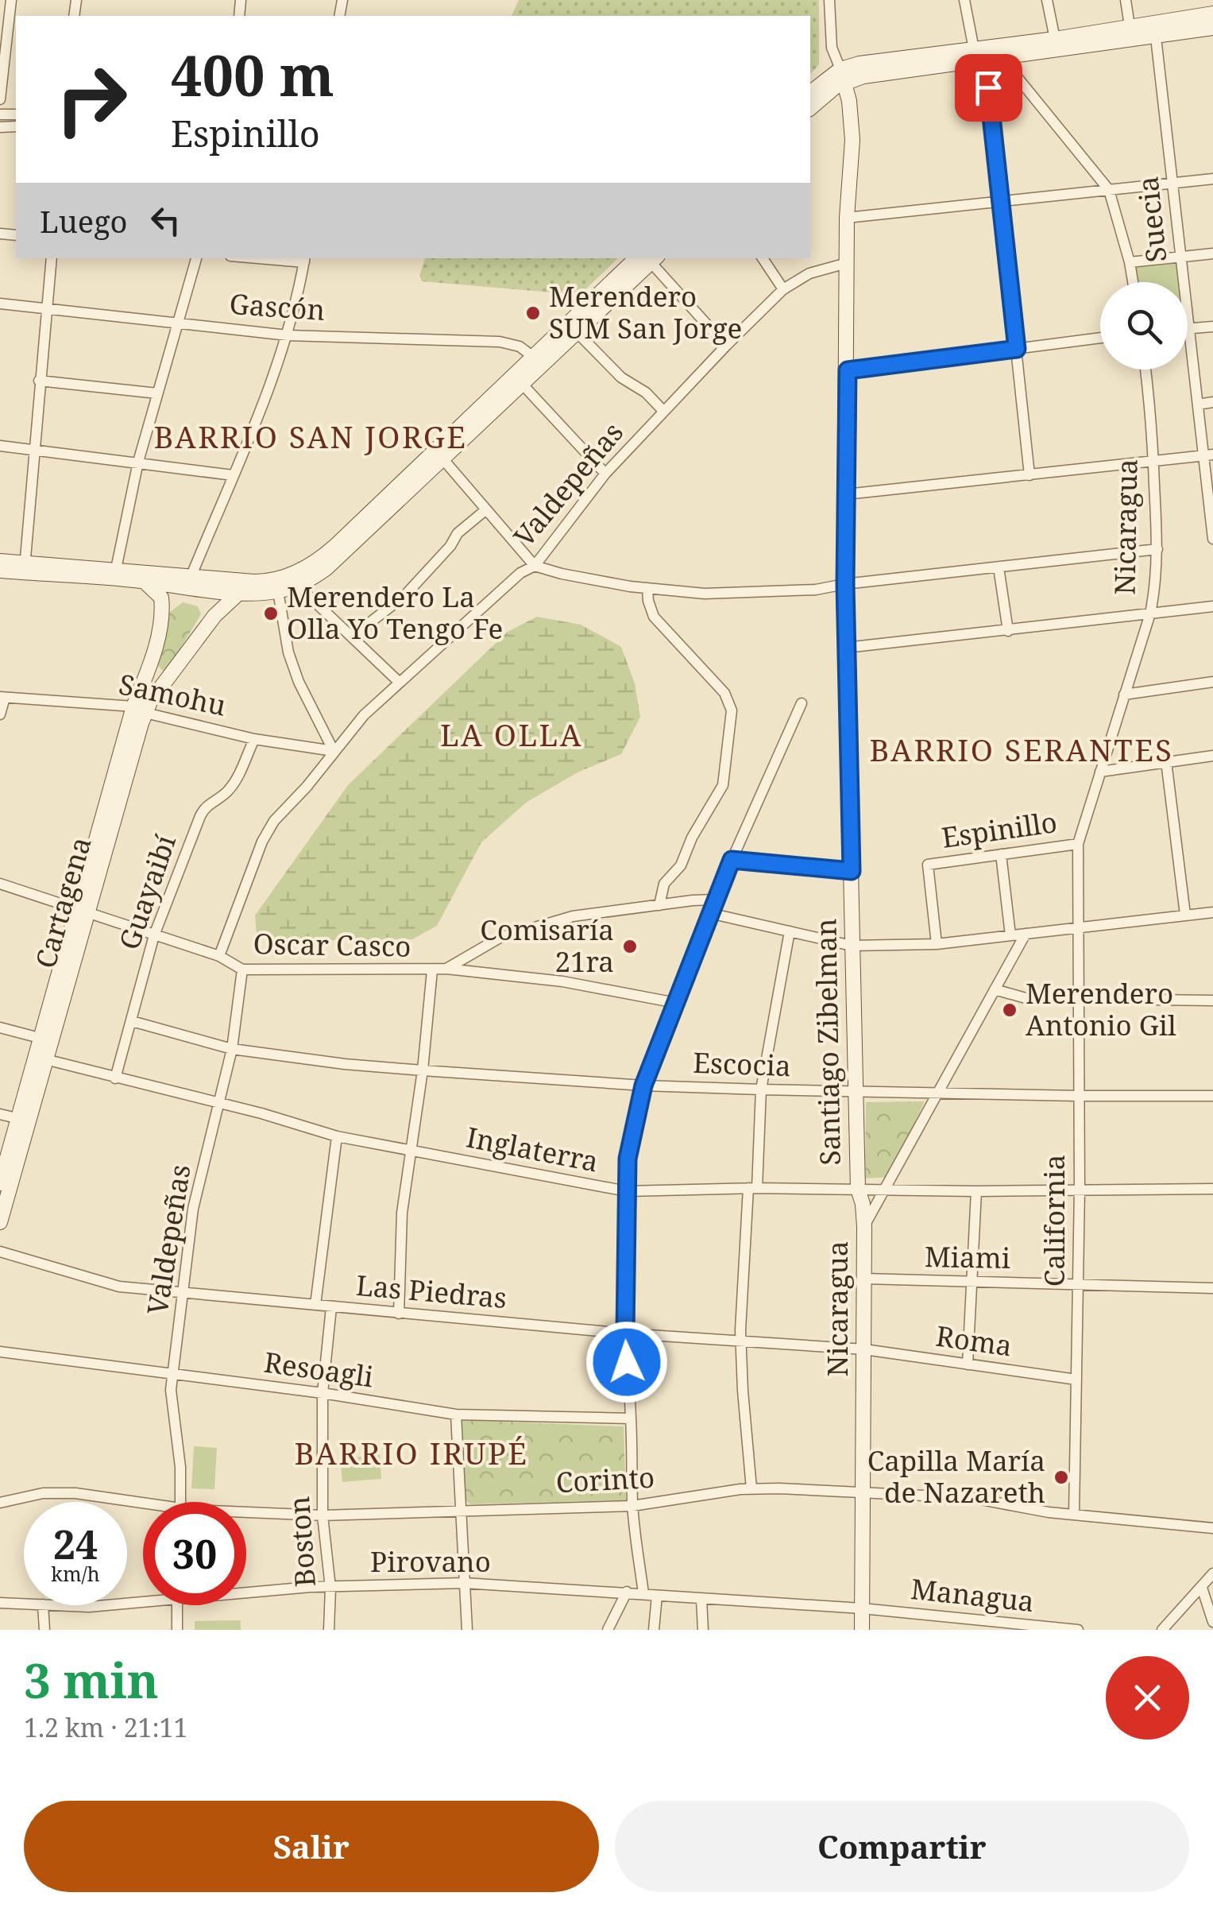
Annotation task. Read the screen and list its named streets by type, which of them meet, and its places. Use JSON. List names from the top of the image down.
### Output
{
  "streets": {
    "main road": ["Nicaragua", "Cartagena", "Santiago Zibelman"],
    "street": [
      "Suecia",
      "Gascón",
      "Valdepeñas",
      "Samohu",
      "Espinillo",
      "Guayaibí",
      "Oscar Casco",
      "Escocia",
      "Inglaterra",
      "California",
      "Miami",
      "Las Piedras",
      "Roma",
      "Resoagli",
      "Corinto",
      "Boston",
      "Pirovano",
      "Managua"
    ]
  },
  "crossings": [
    ["Gascón", "Cartagena"],
    ["Valdepeñas", "Samohu"],
    ["Valdepeñas", "Oscar Casco"],
    ["Valdepeñas", "Santiago Zibelman"],
    ["Valdepeñas", "Escocia"],
    ["Valdepeñas", "Inglaterra"],
    ["Valdepeñas", "Las Piedras"],
    ["Valdepeñas", "Resoagli"],
    ["Nicaragua", "Espinillo"],
    ["Nicaragua", "Santiago Zibelman"],
    ["Nicaragua", "Escocia"],
    ["Nicaragua", "Inglaterra"],
    ["Nicaragua", "California"],
    ["Nicaragua", "Miami"],
    ["Nicaragua", "Las Piedras"],
    ["Nicaragua", "Roma"],
    ["Nicaragua", "Corinto"],
    ["Nicaragua", "Pirovano"],
    ["Nicaragua", "Managua"],
    ["Samohu", "Guayaibí"],
    ["Samohu", "Cartagena"],
    ["Guayaibí", "Oscar Casco"],
    ["Guayaibí", "Escocia"],
    ["Guayaibí", "Inglaterra"],
    ["Cartagena", "Oscar Casco"],
    ["Cartagena", "Inglaterra"],
    ["Santiago Zibelman", "Escocia"],
    ["Santiago Zibelman", "Inglaterra"],
    ["Escocia", "California"],
    ["Inglaterra", "California"],
    ["California", "Miami"],
    ["California", "Roma"],
    ["California", "Corinto"],
    ["Las Piedras", "Roma"],
    ["Las Piedras", "Boston"],
    ["Resoagli", "Boston"],
    ["Corinto", "Boston"],
    ["Boston", "Pirovano"],
    ["Pirovano", "Managua"]
  ],
  "districts": [
    "BARRIO SAN JORGE",
    "LA OLLA",
    "BARRIO SERANTES",
    "BARRIO IRUPÉ"
  ],
  "places": [
    "Merendero SUM San Jorge",
    "Merendero La Olla Yo Tengo Fe",
    "Comisaría 21ra",
    "Merendero Antonio Gil",
    "Capilla María de Nazareth"
  ],
  "page": {
    "turn": ["400 m", "Espinillo"],
    "then": "Luego",
    "speed": "24 km/h",
    "limit": "30",
    "heading": ["3 min", "1.2 km · 21:11"],
    "buttons": ["Salir", "Compartir"]
  }
}
